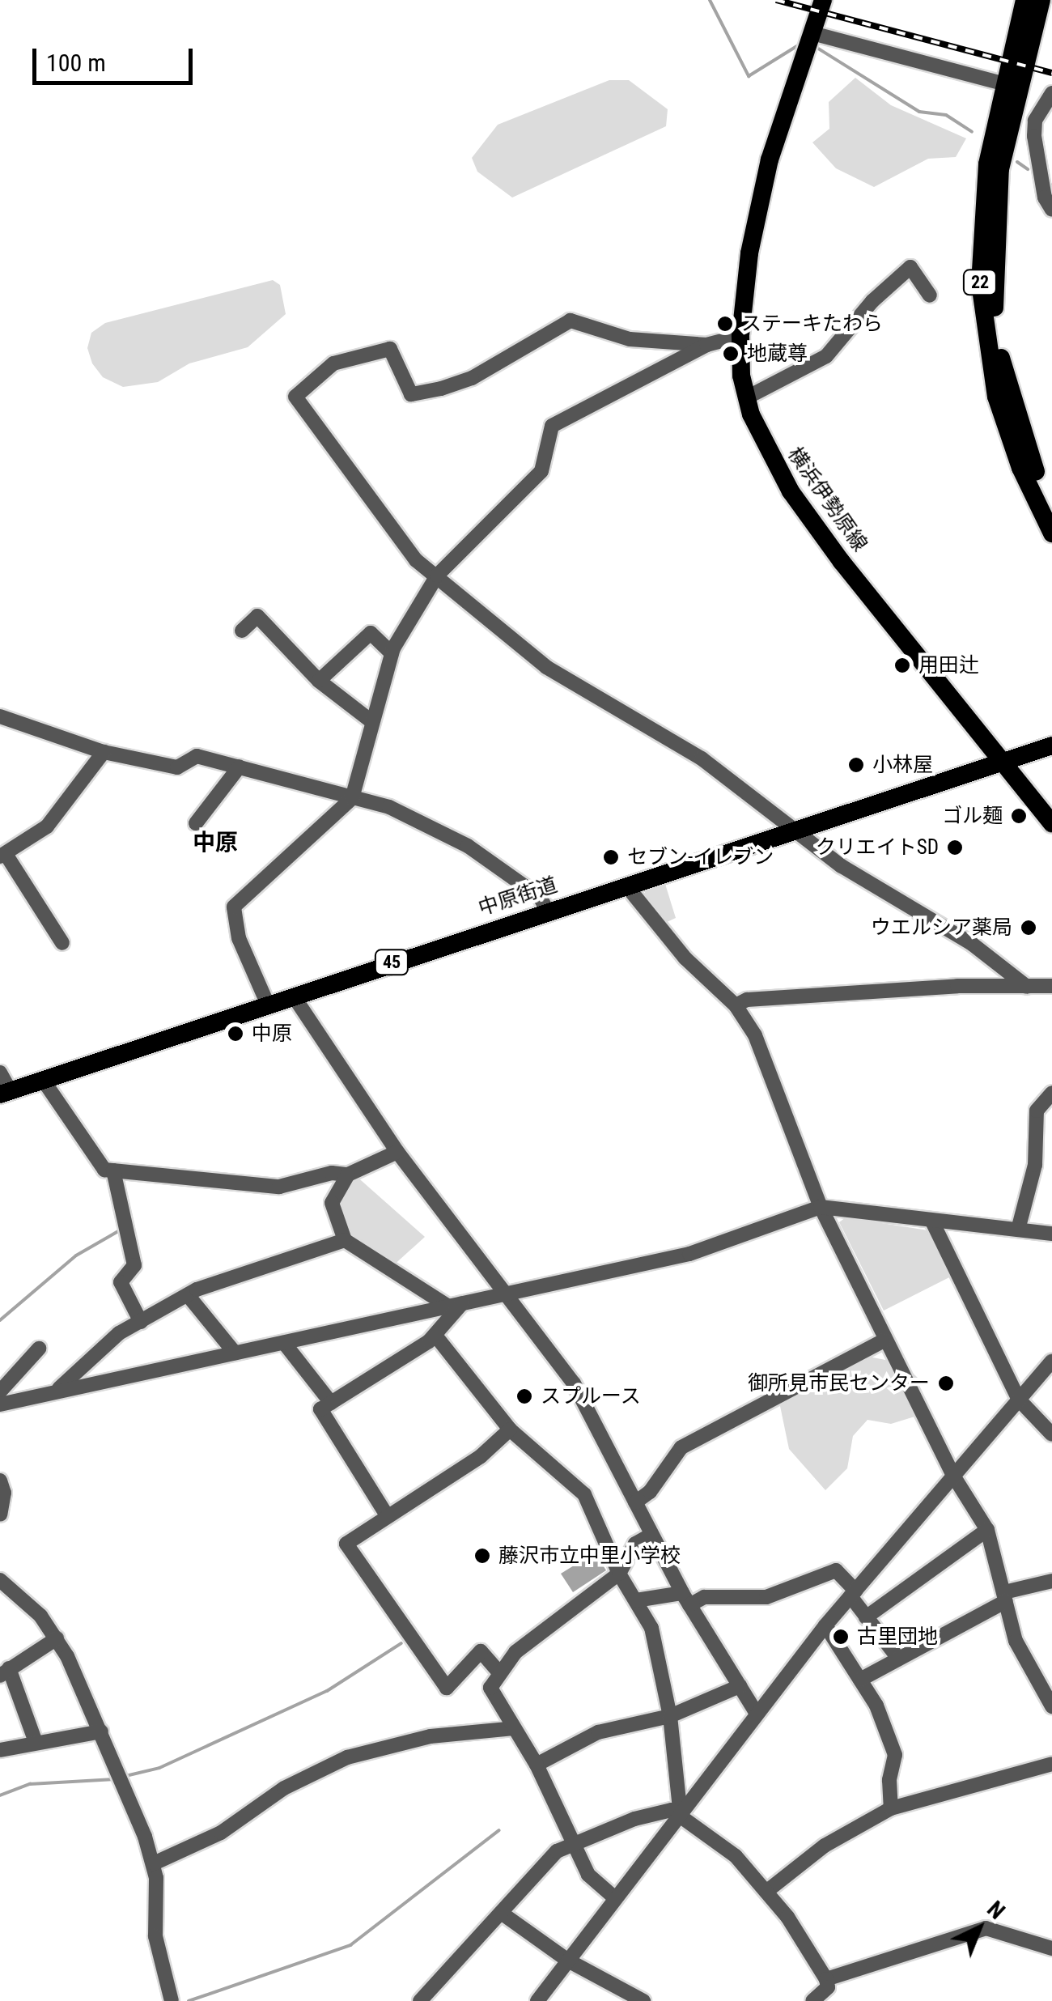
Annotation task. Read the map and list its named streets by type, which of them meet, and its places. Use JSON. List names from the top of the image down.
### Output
{
  "streets": {
    "main road": [
      "22",
      "横浜伊勢原線",
      "中原街道",
      "45"
    ]
  },
  "crossings": [
    ["横浜伊勢原線", "中原街道"]
  ],
  "districts": ["中原"],
  "places": [
    "ステーキたわら",
    "地蔵尊",
    "用田辻",
    "小林屋",
    "ゴル麺",
    "クリエイトSD",
    "セブン-イレブン",
    "ウエルシア薬局",
    "中原",
    "御所見市民センター",
    "スプルース",
    "藤沢市立中里小学校",
    "古里団地"
  ],
  "scale_bar": "100 m",
  "north": "top right"
}
